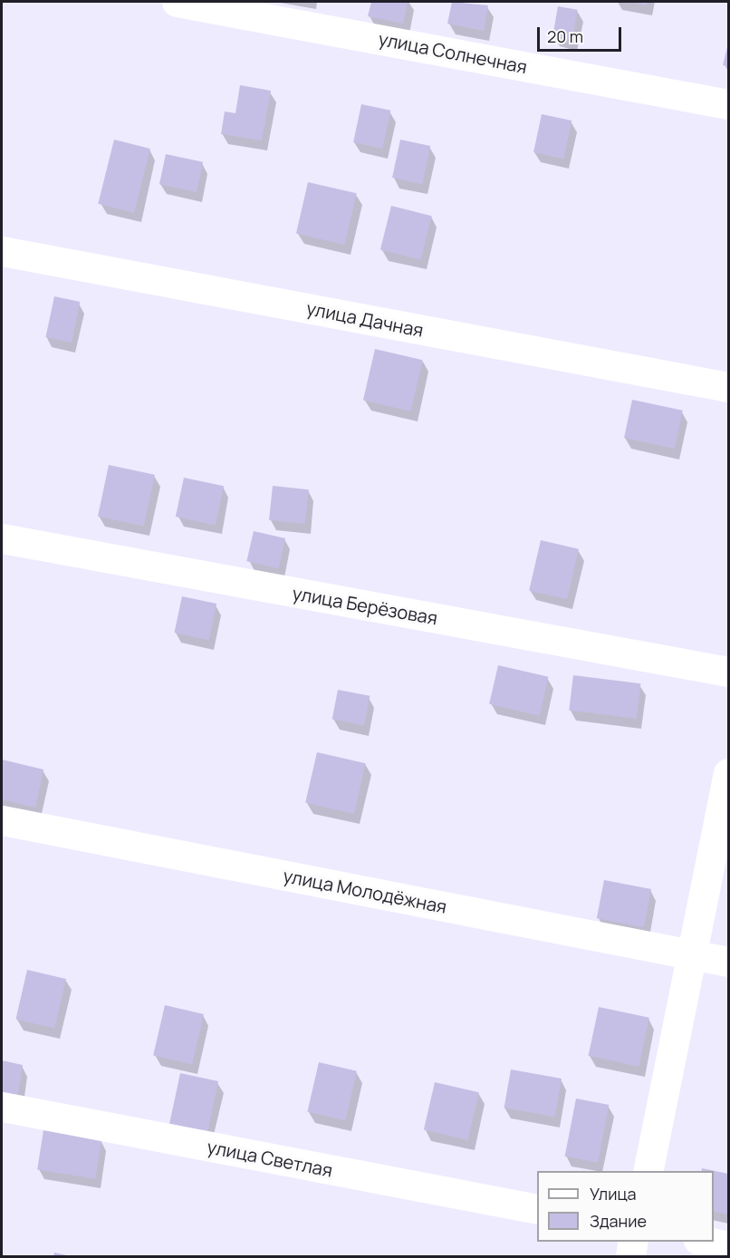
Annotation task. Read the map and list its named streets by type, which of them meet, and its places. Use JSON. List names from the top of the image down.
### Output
{
  "streets": {
    "street": [
      "улица Солнечная",
      "улица Дачная",
      "улица Берёзовая",
      "улица Молодёжная",
      "улица Светлая"
    ]
  },
  "legend": ["Улица", "Здание"],
  "scale_bar": "20 m"
}
